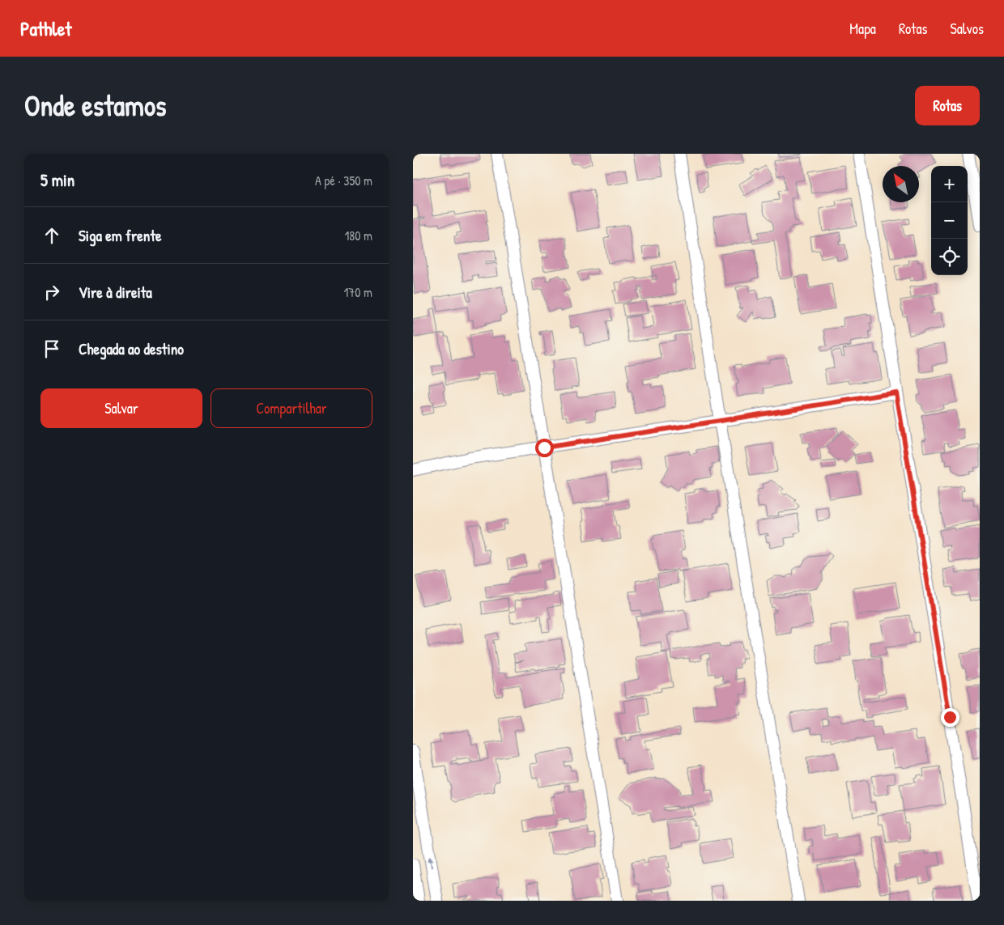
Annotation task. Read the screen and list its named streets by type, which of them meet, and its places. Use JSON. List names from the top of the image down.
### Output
{
  "north": "top left",
  "page": {
    "header": "Pathlet",
    "nav": ["Mapa", "Rotas", "Salvos"],
    "buttons": [
      "Rotas",
      ["Salvar", "Compartilhar"]
    ],
    "title": "Onde estamos",
    "heading": ["5 min", "A pé · 350 m"],
    "map_buttons": ["+", "−"],
    "list": [
      ["Siga em frente", "180 m"],
      ["Vire à direita", "170 m"],
      "Chegada ao destino"
    ]
  }
}
